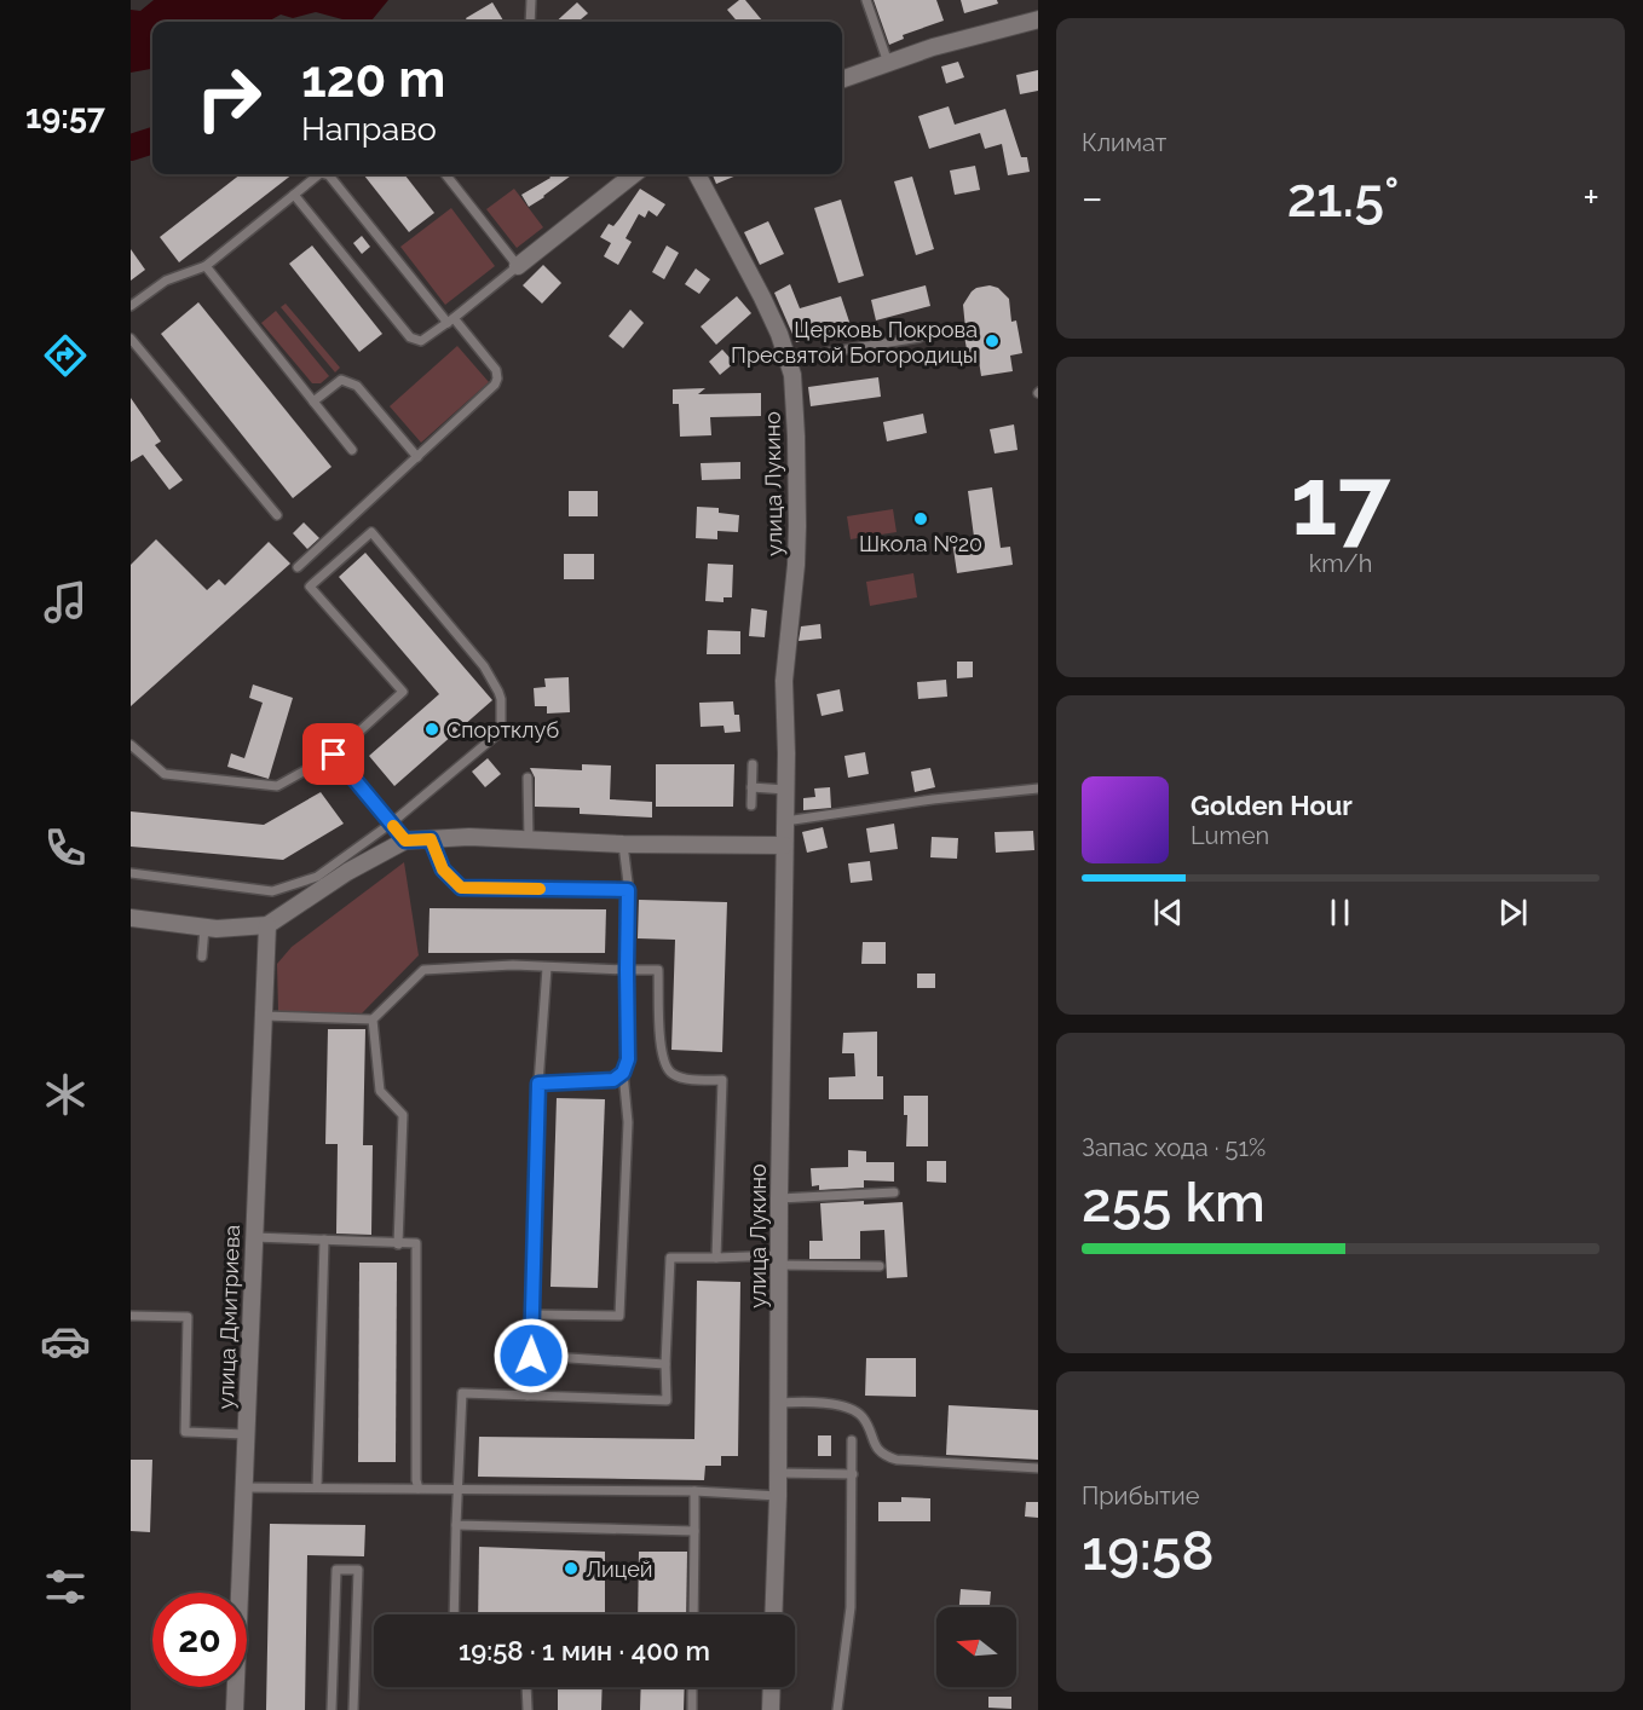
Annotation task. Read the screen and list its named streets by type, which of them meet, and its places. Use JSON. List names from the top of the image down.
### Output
{
  "streets": {
    "street": ["улица Лукино", "улица Дмитриева"]
  },
  "places": [
    "Церковь Покрова Пресвятой Богородицы",
    "Школа №20",
    "Спортклуб",
    "Лицей"
  ],
  "north": "left",
  "page": {
    "tabs": "19:57",
    "tile": [
      "Климат",
      ["17", "km/h"],
      ["Запас хода · 51%", "255 km"],
      ["Прибытие", "19:58"]
    ],
    "turn": ["120 m", "Направо"],
    "heat": ["−", "21.5°", "+"],
    "song": ["Golden Hour", "Lumen"],
    "limit": "20",
    "trip": "19:58 · 1 мин · 400 m"
  }
}
